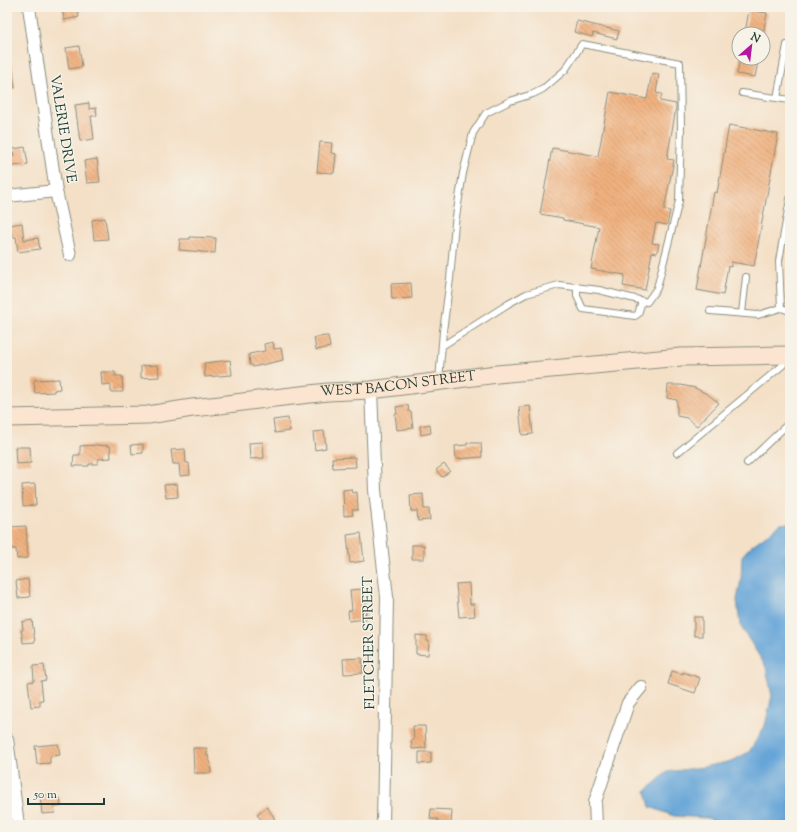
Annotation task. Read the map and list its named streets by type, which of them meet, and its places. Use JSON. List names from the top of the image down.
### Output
{
  "streets": {
    "street": ["VALERIE DRIVE", "WEST BACON STREET", "FLETCHER STREET"]
  },
  "crossings": [
    ["WEST BACON STREET", "FLETCHER STREET"]
  ],
  "scale_bar": "50 m",
  "north": "top right"
}
